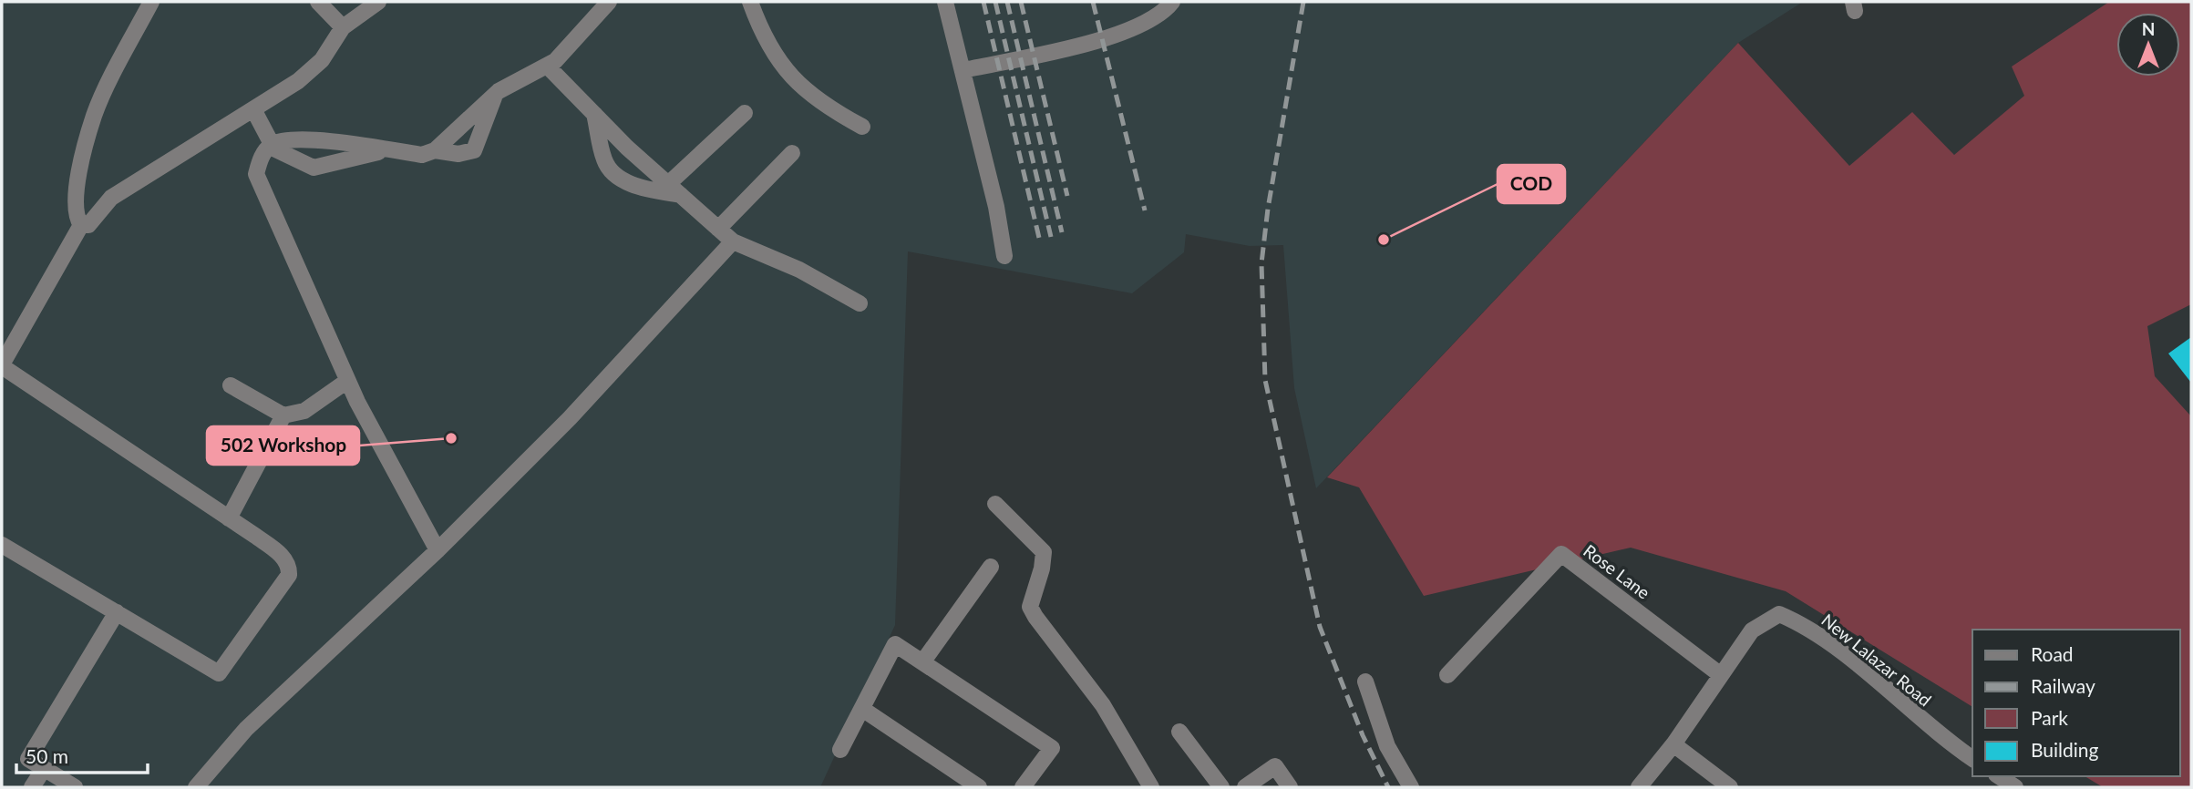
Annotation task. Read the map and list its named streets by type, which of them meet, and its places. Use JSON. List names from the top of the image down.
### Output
{
  "streets": {
    "street": ["Rose Lane", "New Lalazar Road"]
  },
  "crossings": [
    ["Rose Lane", "New Lalazar Road"]
  ],
  "places": ["COD", "502 Workshop"],
  "legend": [
    "Road",
    "Railway",
    "Park",
    "Building"
  ],
  "scale_bar": "50 m",
  "north": "top"
}
